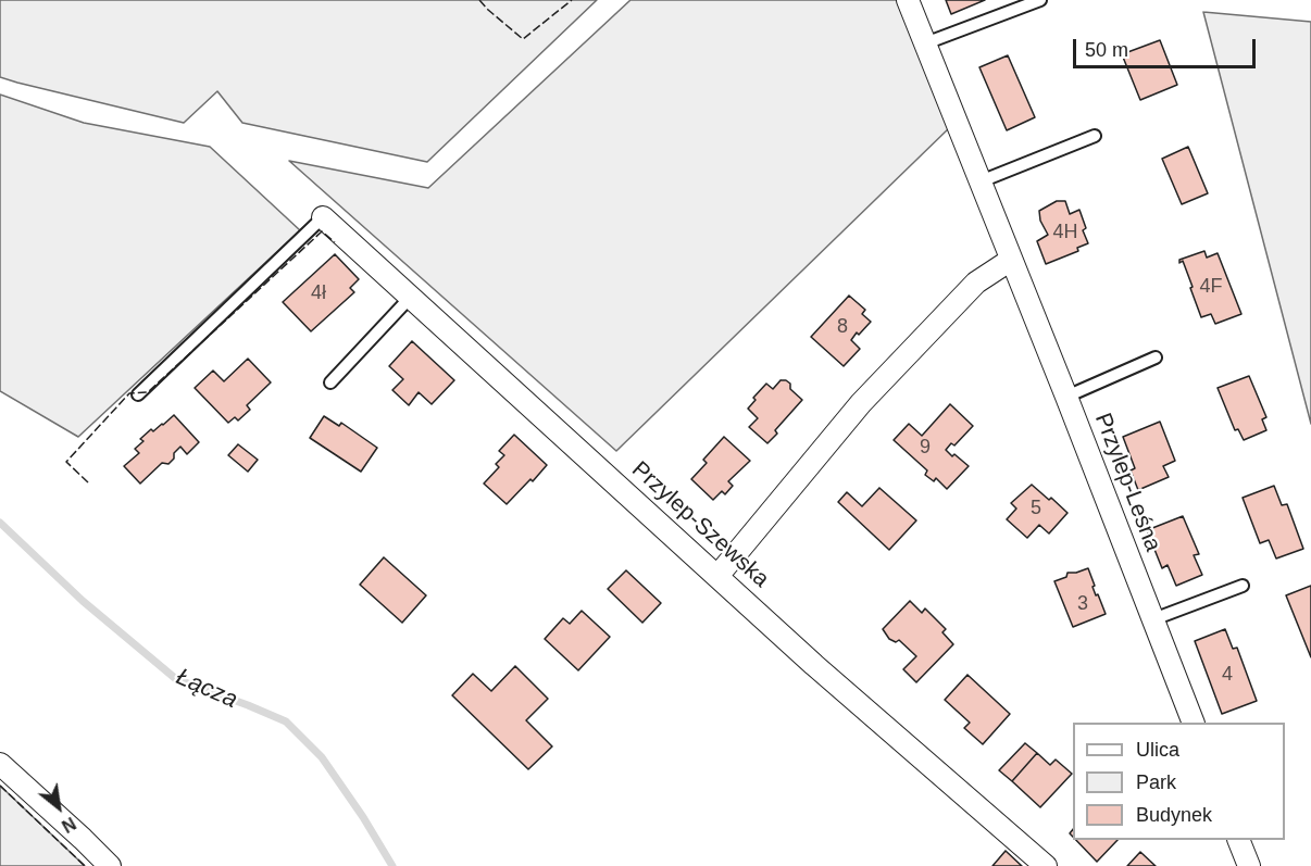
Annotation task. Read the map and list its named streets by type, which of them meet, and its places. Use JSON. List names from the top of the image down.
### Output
{
  "streets": {
    "street": ["Przylep-Leśna", "Przylep-Szewska"]
  },
  "water": ["Łącza"],
  "house_numbers": [
    "4H",
    "4F",
    "4ł",
    "8",
    "9",
    "5",
    "3",
    "4"
  ],
  "legend": ["Ulica", "Park", "Budynek"],
  "scale_bar": "50 m",
  "north": "bottom right"
}
